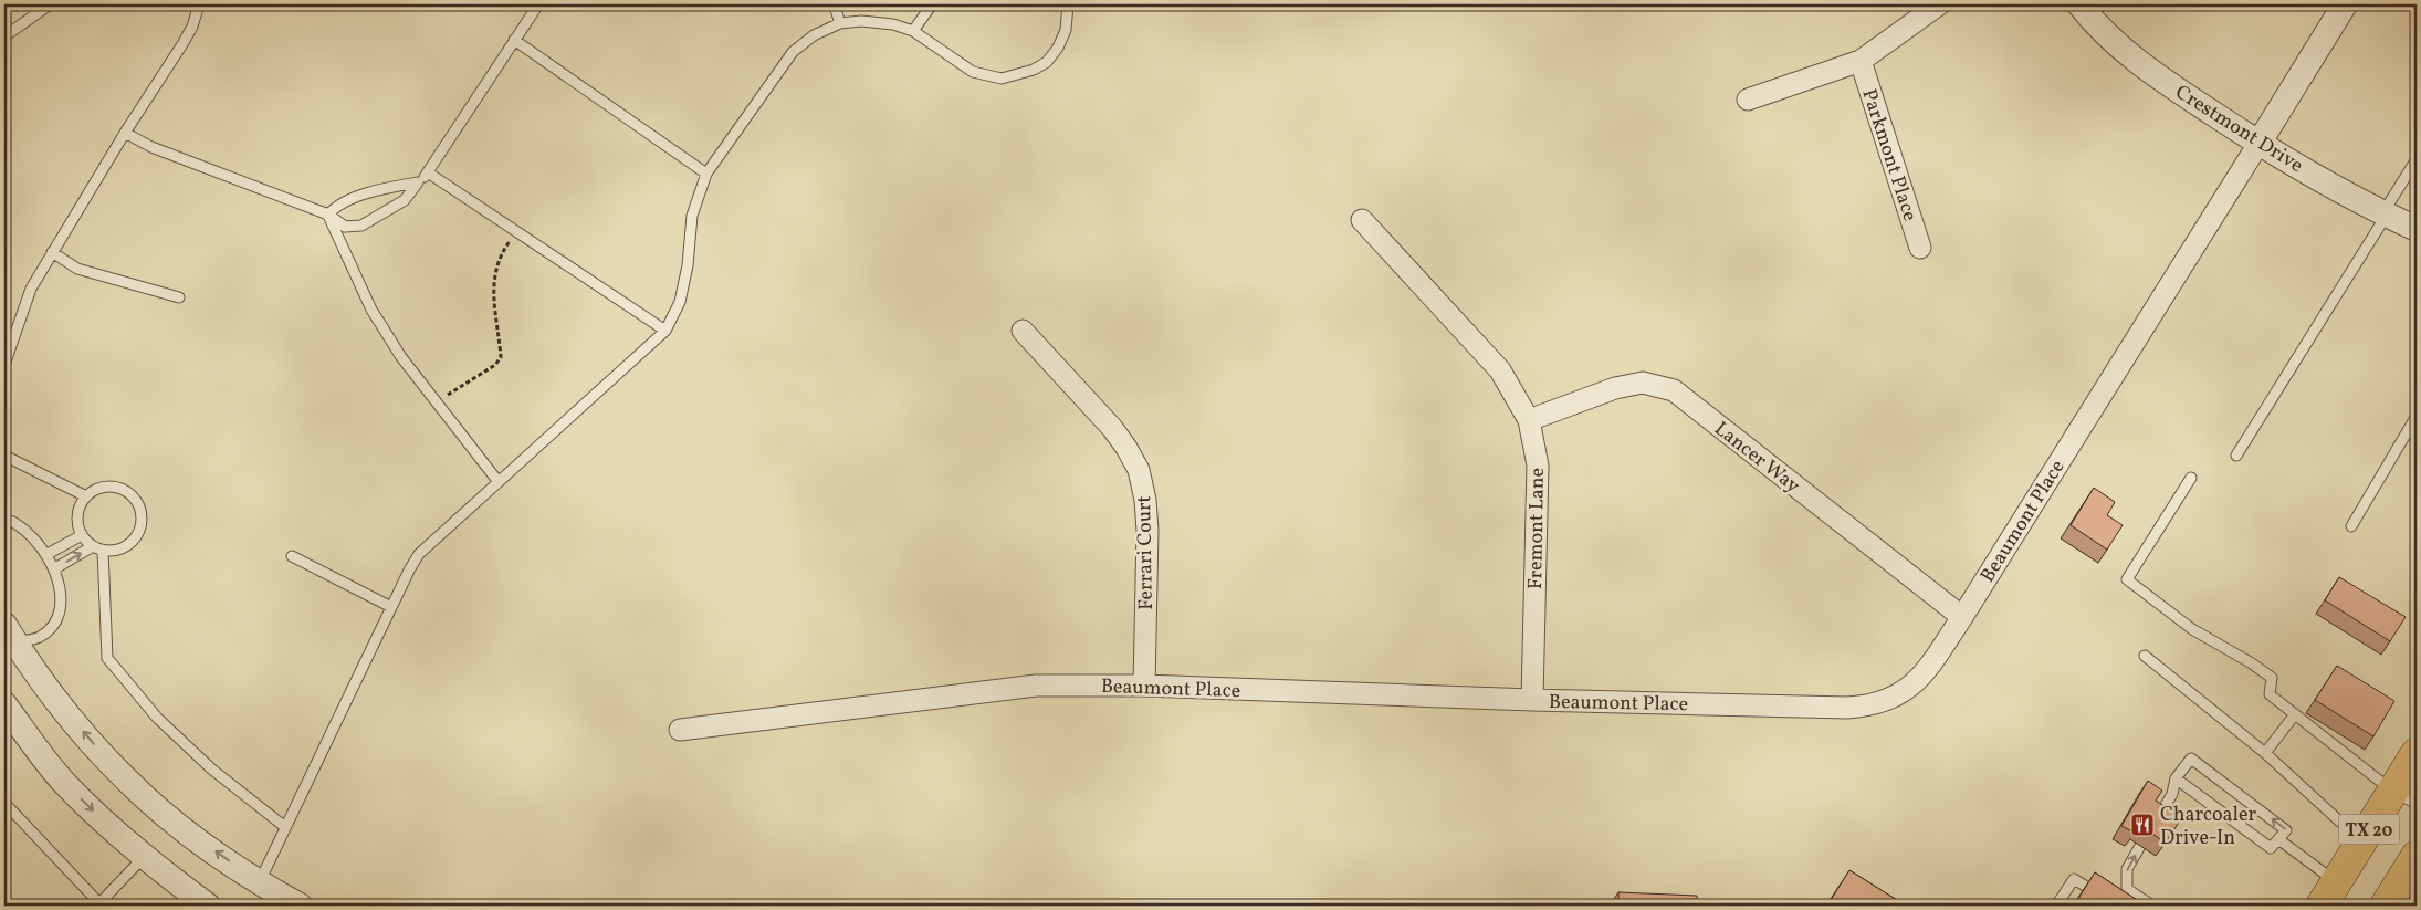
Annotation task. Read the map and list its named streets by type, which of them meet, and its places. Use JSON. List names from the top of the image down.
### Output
{
  "streets": {
    "main road": ["TX 20"],
    "street": [
      "Crestmont Drive",
      "Parkmont Place",
      "Lancer Way",
      "Beaumont Place",
      "Fremont Lane",
      "Ferrari Court"
    ]
  },
  "crossings": [
    ["Crestmont Drive", "Beaumont Place"],
    ["Lancer Way", "Beaumont Place"],
    ["Lancer Way", "Fremont Lane"],
    ["Beaumont Place", "Fremont Lane"],
    ["Beaumont Place", "Ferrari Court"]
  ],
  "places": {
    "restaurant": ["Charcoaler Drive-In"]
  }
}
